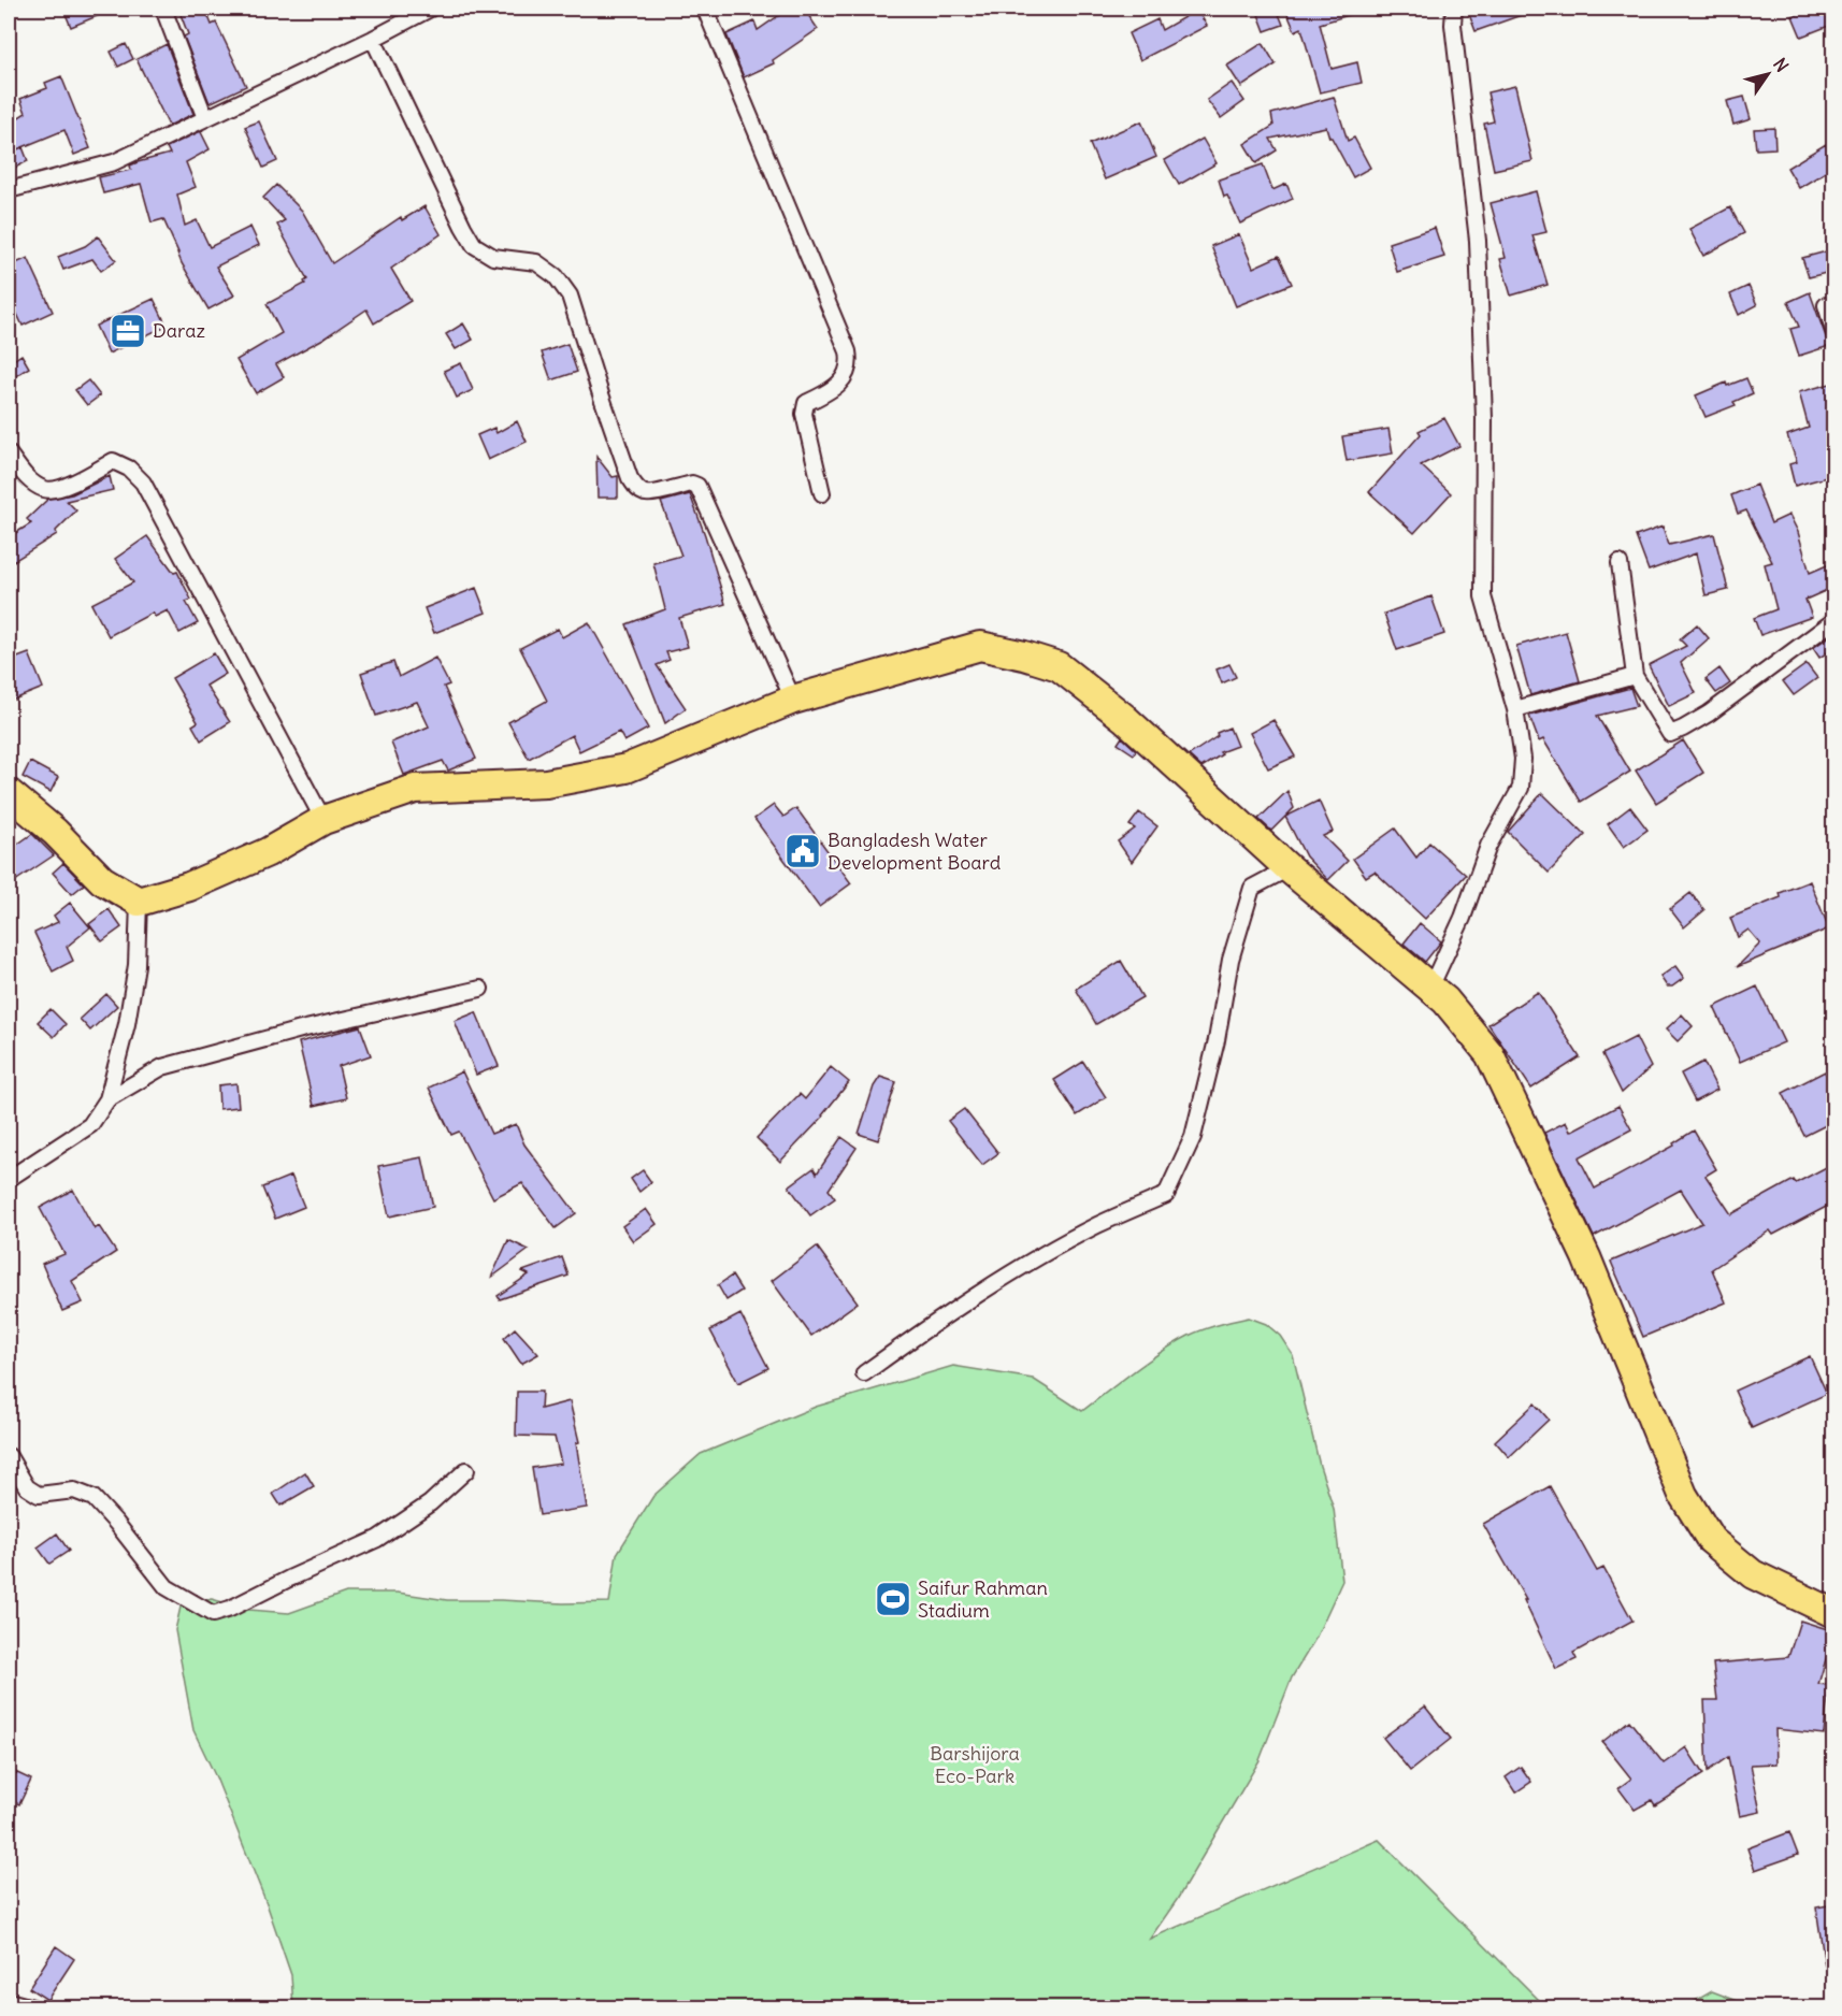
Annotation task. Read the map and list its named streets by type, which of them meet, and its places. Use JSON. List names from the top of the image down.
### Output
{
  "parks": ["Barshijora Eco-Park"],
  "places": {
    "office": ["Daraz"],
    "public building": ["Bangladesh Water Development Board"],
    "sports": ["Saifur Rahman Stadium"]
  },
  "north": "top right"
}
